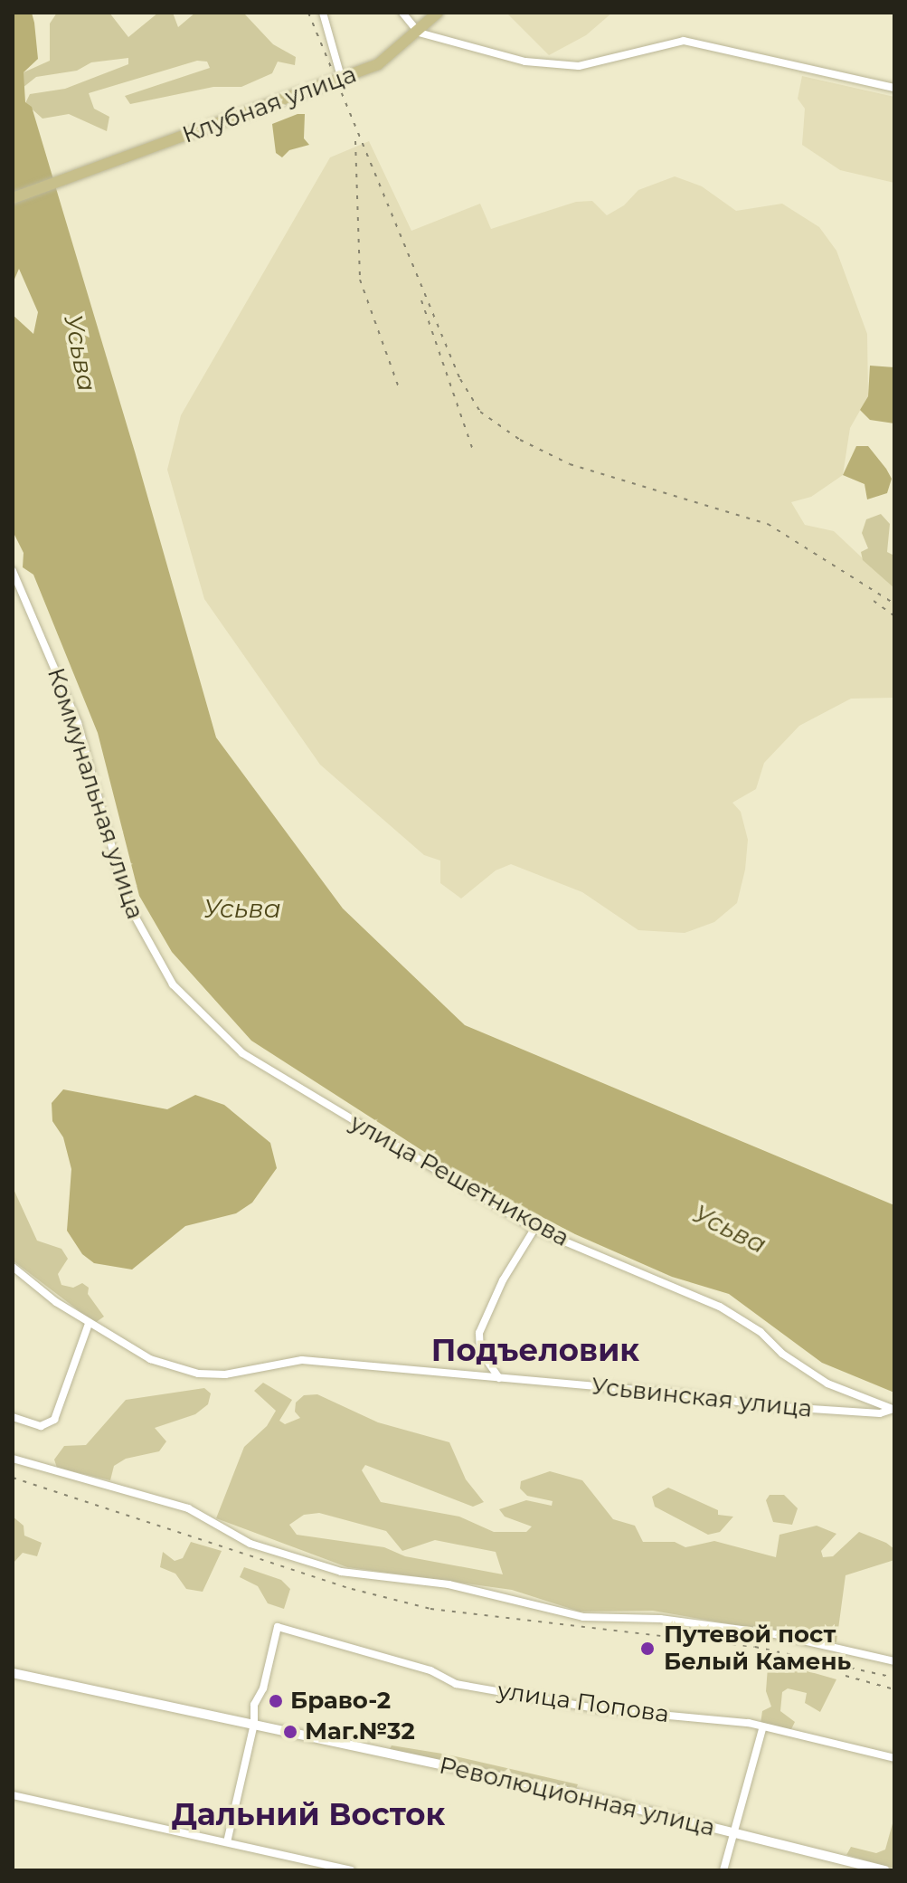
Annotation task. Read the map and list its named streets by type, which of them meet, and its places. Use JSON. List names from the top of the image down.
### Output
{
  "streets": {
    "main road": ["Клубная улица"],
    "street": [
      "Коммунальная улица",
      "улица Решетникова",
      "Усьвинская улица",
      "улица Попова",
      "Революционная улица"
    ]
  },
  "crossings": [
    ["Коммунальная улица", "улица Решетникова"],
    ["улица Решетникова", "Усьвинская улица"],
    ["улица Попова", "Революционная улица"]
  ],
  "districts": ["Подъеловик", "Дальний Восток"],
  "water": ["Усьва"],
  "places": ["Путевой пост Белый Камень", "Браво-2", "Маг.№32"]
}
